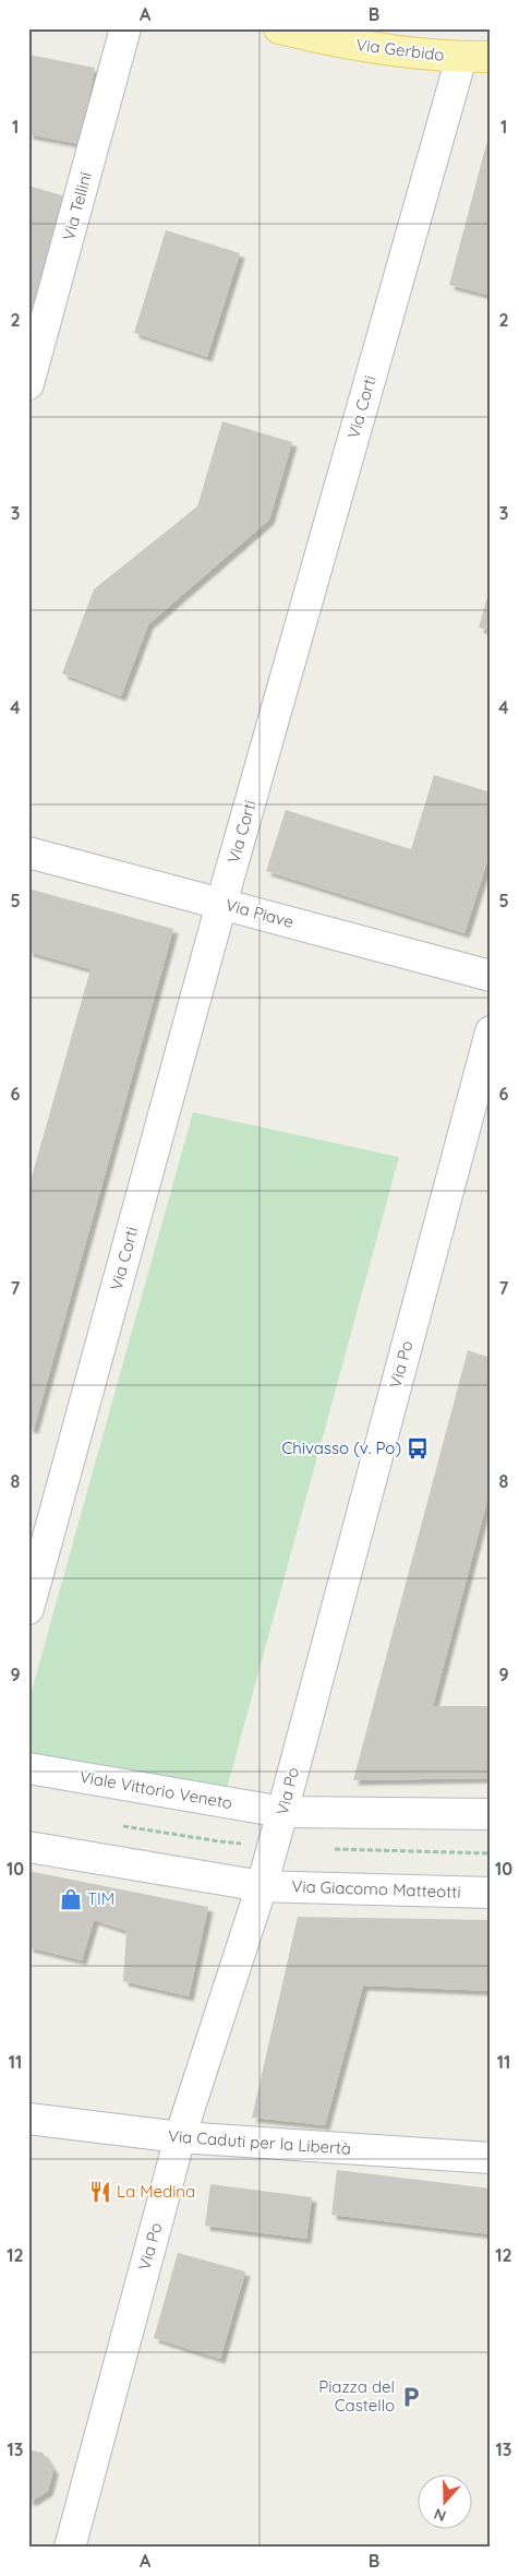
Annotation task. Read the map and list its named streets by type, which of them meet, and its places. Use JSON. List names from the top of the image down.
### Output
{
  "streets": {
    "main road": ["Via Gerbido"],
    "street": [
      "Via Tellini",
      "Via Corti",
      "Via Piave",
      "Via Po",
      "Viale Vittorio Veneto",
      "Via Giacomo Matteotti",
      "Via Caduti per la Libertà"
    ]
  },
  "crossings": [
    ["Via Gerbido", "Via Corti"],
    ["Via Corti", "Via Piave"],
    ["Via Po", "Viale Vittorio Veneto"],
    ["Via Po", "Via Giacomo Matteotti"],
    ["Via Po", "Via Caduti per la Libertà"]
  ],
  "places": {
    "bus stop": ["Chivasso (v. Po)"],
    "shop": ["TIM"],
    "restaurant": ["La Medina"],
    "parking": ["Piazza del Castello"]
  },
  "north": "bottom",
  "grid": {
    "columns": ["A", "B"],
    "rows": [
      "1",
      "2",
      "3",
      "4",
      "5",
      "6",
      "7",
      "8",
      "9",
      "10",
      "11",
      "12",
      "13"
    ]
  }
}
